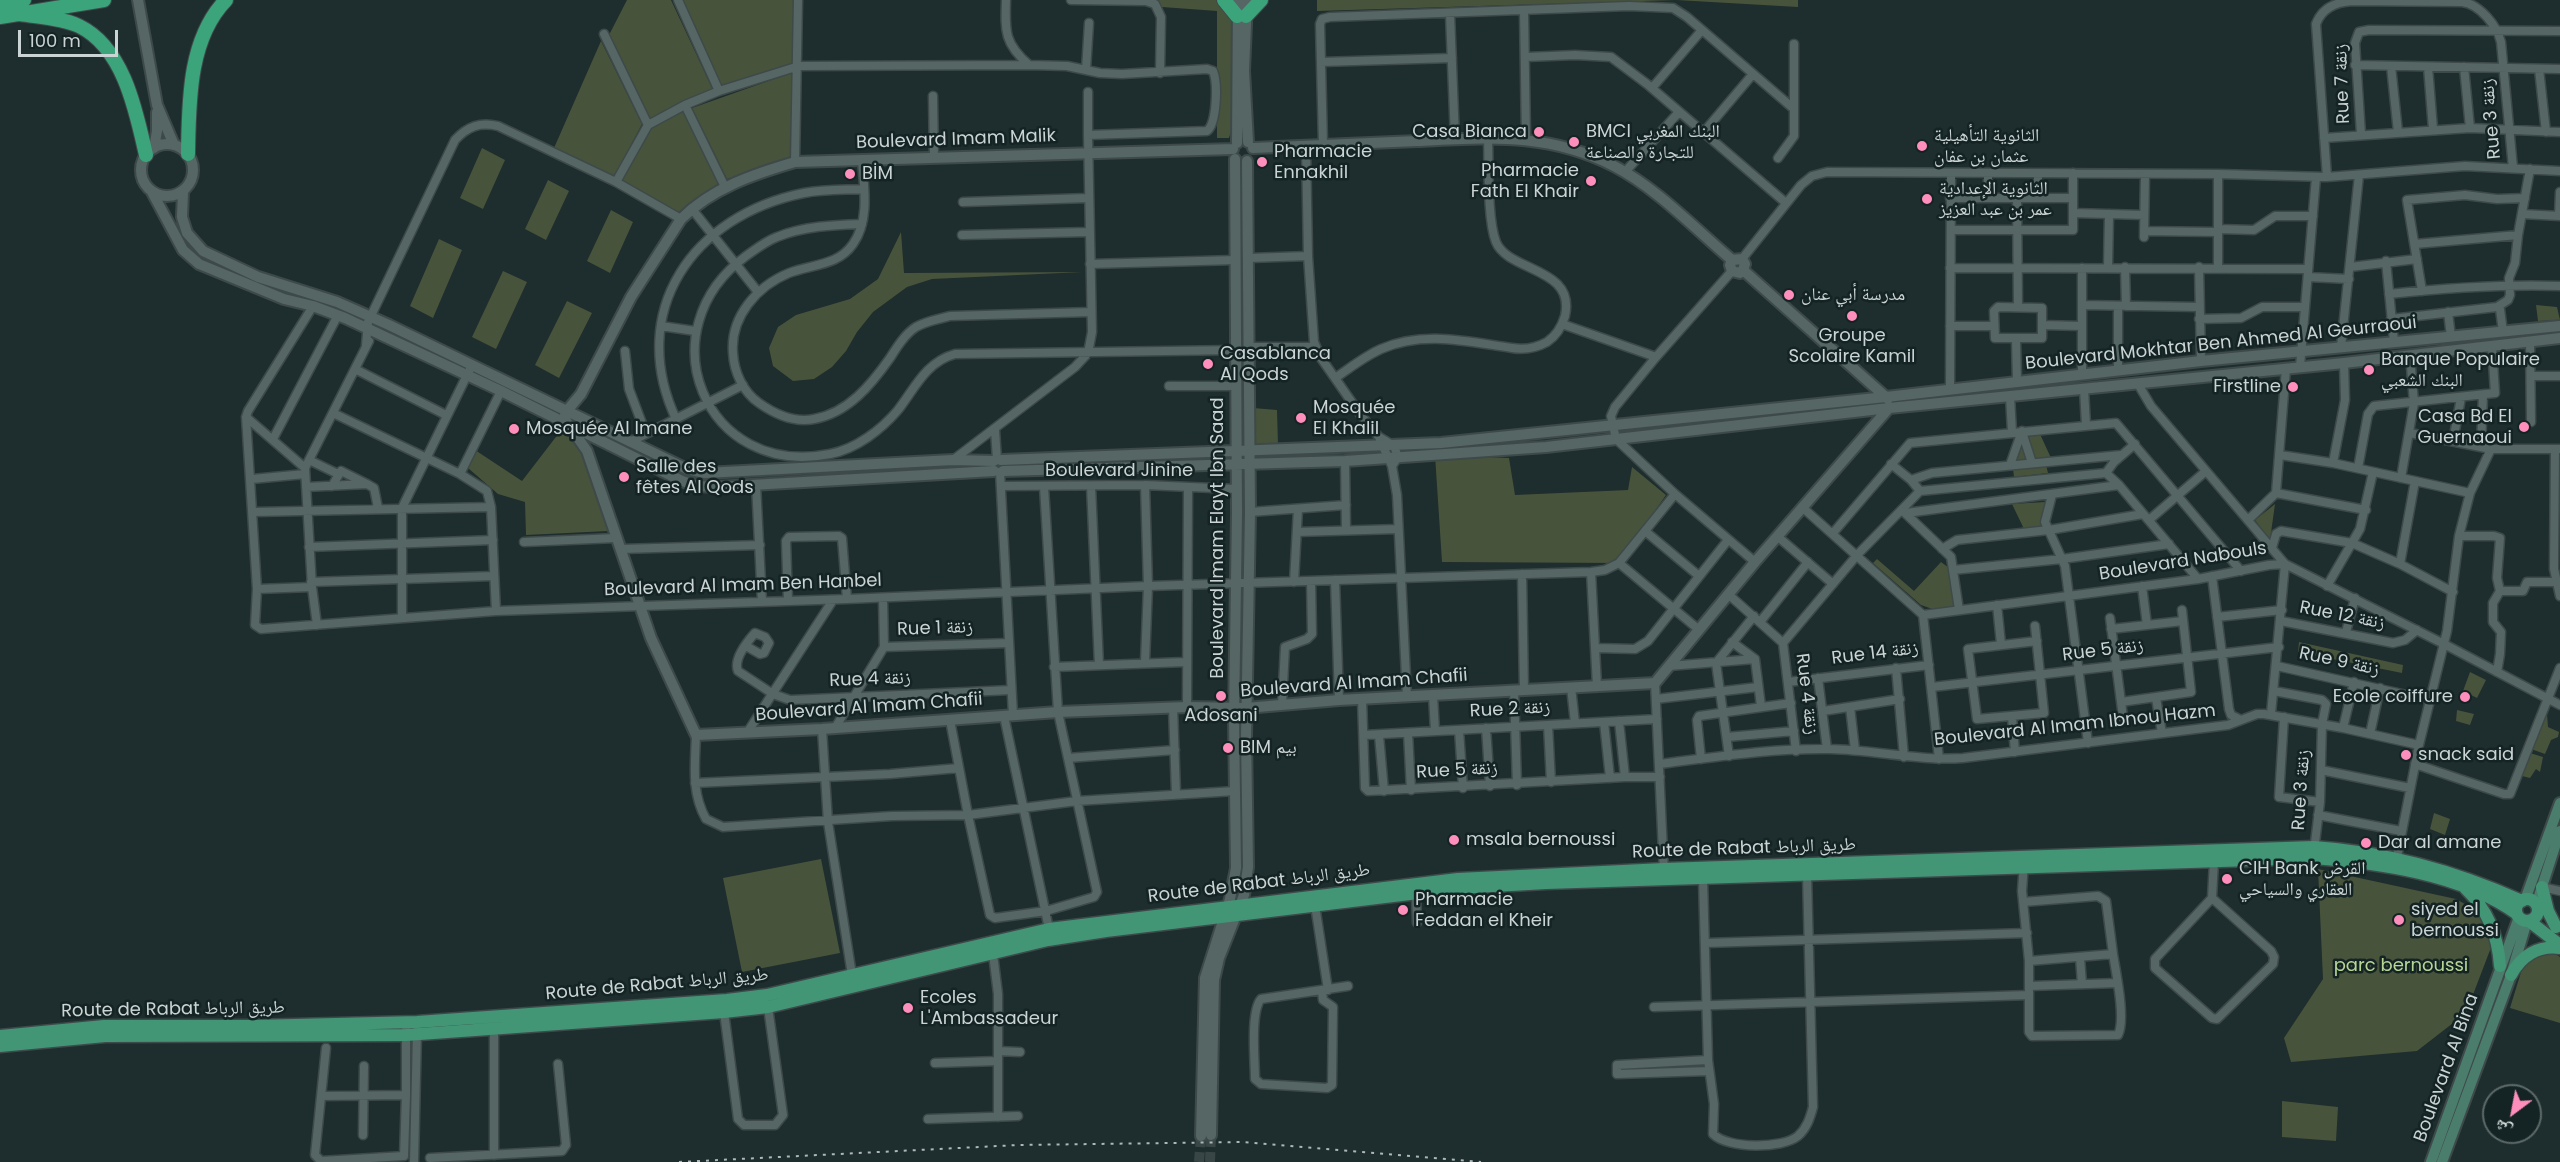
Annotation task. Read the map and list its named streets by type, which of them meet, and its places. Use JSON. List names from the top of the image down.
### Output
{
  "streets": {
    "main road": ["Route de Rabat طريق الرباط", "Boulevard Al Bina"],
    "street": [
      "Rue 7 زنقة",
      "Rue 3 زنقة",
      "Boulevard Imam Malik",
      "Boulevard Mokhtar Ben Ahmed Al Geurraoui",
      "Boulevard Jinine",
      "Boulevard Imam Elayt Ibn Saad",
      "Boulevard Nabouls",
      "Boulevard Al Imam Ben Hanbel",
      "Rue 12 زنقة",
      "Rue 1 زنقة",
      "Rue 5 زنقة",
      "Rue 14 زنقة",
      "Rue 9 زنقة",
      "Rue 4 زنقة",
      "Boulevard Al Imam Chafii",
      "Rue 2 زنقة",
      "Boulevard Al Imam Ibnou Hazm"
    ]
  },
  "crossings": [
    ["Rue 7 زنقة", "Rue 3 زنقة"],
    ["Rue 3 زنقة", "Boulevard Al Imam Ibnou Hazm"],
    ["Rue 3 زنقة", "Route de Rabat طريق الرباط"],
    ["Boulevard Imam Malik", "Boulevard Mokhtar Ben Ahmed Al Geurraoui"],
    ["Boulevard Imam Malik", "Boulevard Imam Elayt Ibn Saad"],
    ["Boulevard Mokhtar Ben Ahmed Al Geurraoui", "Boulevard Imam Elayt Ibn Saad"],
    ["Boulevard Jinine", "Boulevard Imam Elayt Ibn Saad"],
    ["Boulevard Imam Elayt Ibn Saad", "Boulevard Al Imam Ben Hanbel"],
    ["Boulevard Imam Elayt Ibn Saad", "Boulevard Al Imam Chafii"],
    ["Boulevard Imam Elayt Ibn Saad", "Route de Rabat طريق الرباط"],
    ["Boulevard Nabouls", "Rue 12 زنقة"],
    ["Rue 1 زنقة", "Rue 4 زنقة"],
    ["Rue 1 زنقة", "Boulevard Al Imam Chafii"],
    ["Rue 5 زنقة", "Rue 2 زنقة"],
    ["Rue 14 زنقة", "Rue 4 زنقة"],
    ["Rue 4 زنقة", "Boulevard Al Imam Ibnou Hazm"],
    ["Route de Rabat طريق الرباط", "Boulevard Al Bina"]
  ],
  "parks": ["parc bernoussi"],
  "places": [
    "Casa Bianca",
    "BMCI البنك المغربي للتجارة والصناعة",
    "الثانوية التأهيلية عثمان بن عفان",
    "Pharmacie Ennakhil",
    "BİM",
    "Pharmacie Fath El Khair",
    "الثانوية الإعدادية عمر بن عبد العزيز",
    "مدرسة أبي عنان",
    "Groupe Scolaire Kamil",
    "Casablanca Al Qods",
    "Banque Populaire البنك الشعبي",
    "Firstline",
    "Mosquée El Khalil",
    "Casa Bd El Guernaoui",
    "Mosquée Al Imane",
    "Salle des fêtes Al Qods",
    "Adosani",
    "Ecole coiffure",
    "BIM بيم",
    "snack said",
    "msala bernoussi",
    "Dar al amane",
    "CIH Bank القرض العقاري والسياحي",
    "Pharmacie Feddan el Kheir",
    "siyed el bernoussi",
    "Ecoles L'Ambassadeur"
  ],
  "scale_bar": "100 m",
  "north": "bottom left"
}
